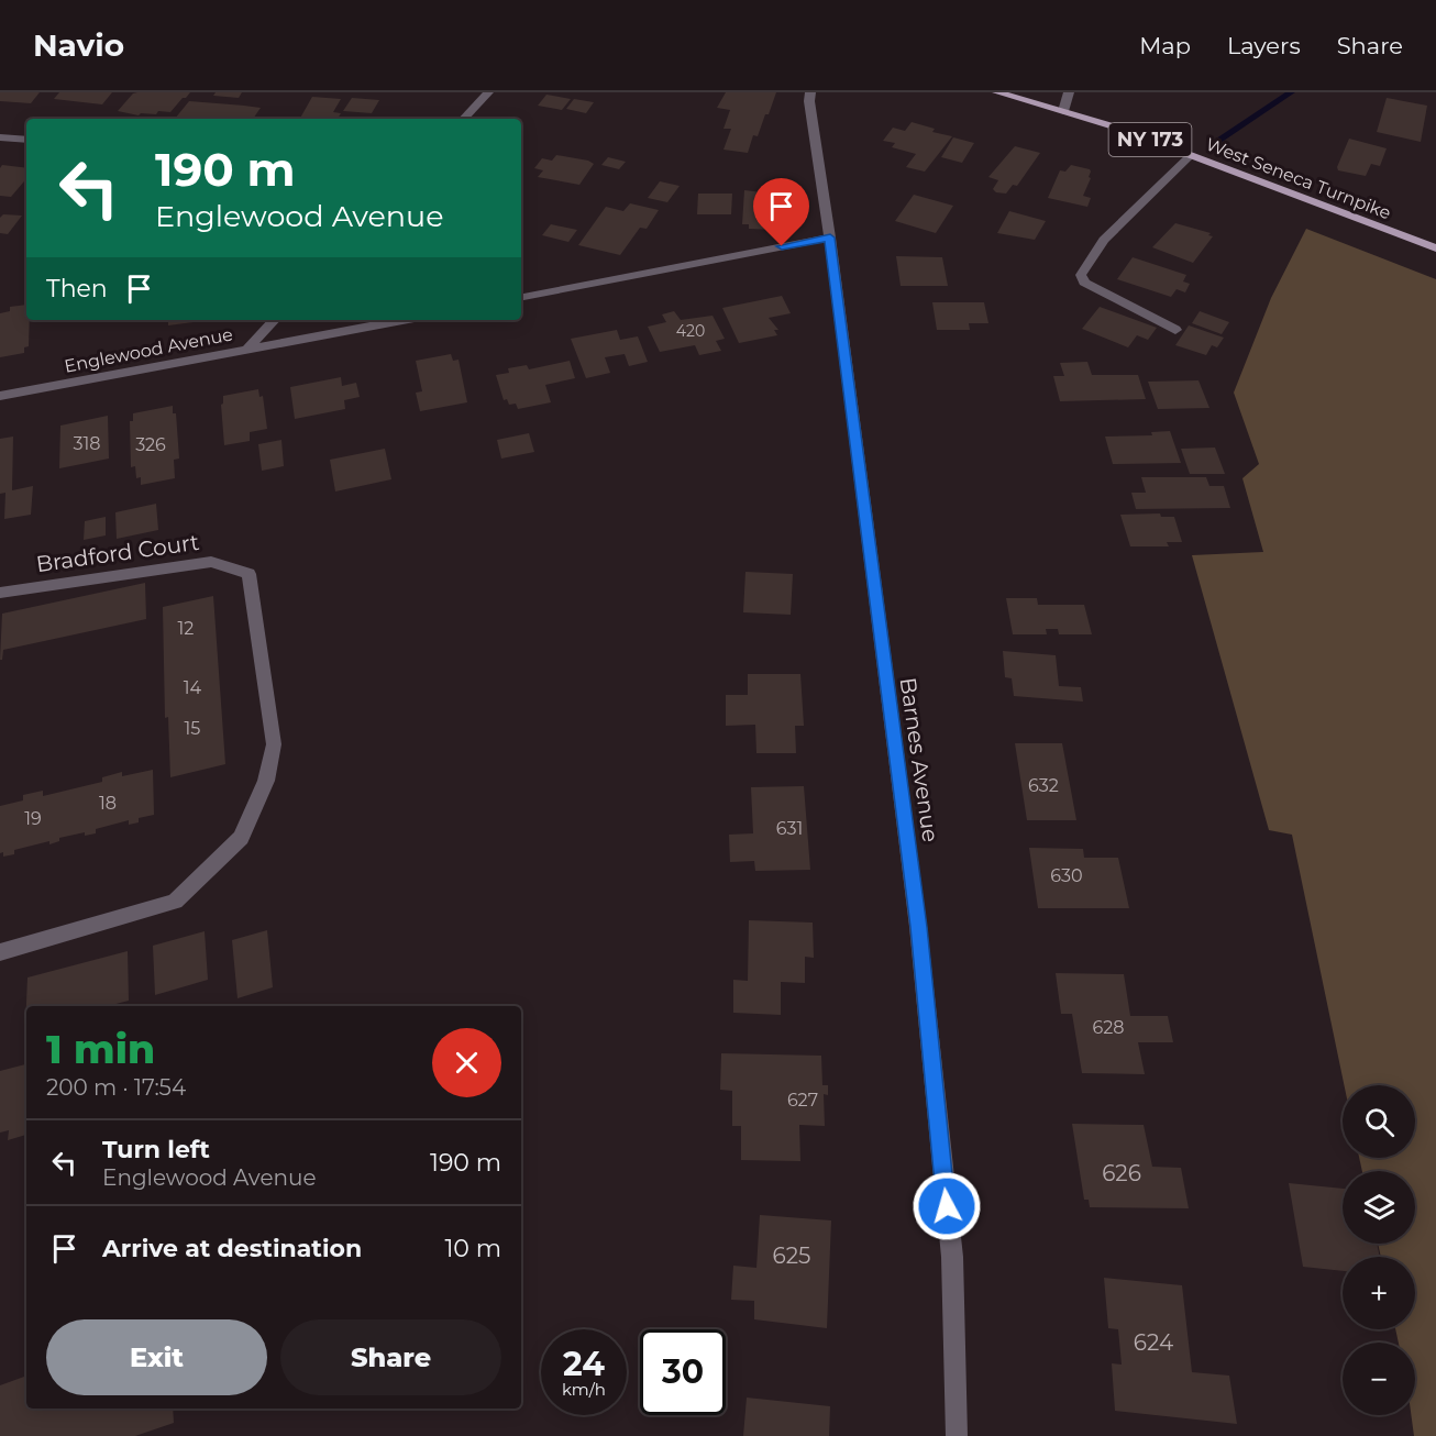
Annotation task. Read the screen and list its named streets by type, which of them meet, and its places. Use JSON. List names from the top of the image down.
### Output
{
  "streets": {
    "main road": ["NY 173", "West Seneca Turnpike"],
    "street": ["Englewood Avenue", "Bradford Court", "Barnes Avenue"]
  },
  "house_numbers": [
    "420",
    "318",
    "326",
    "12",
    "14",
    "15",
    "632",
    "18",
    "19",
    "631",
    "630",
    "628",
    "627",
    "626",
    "625",
    "624"
  ],
  "page": {
    "header": "Navio",
    "nav": ["Map", "Layers", "Share"],
    "turn": ["190 m", "Englewood Avenue"],
    "then": "Then",
    "heading": ["1 min", "200 m · 17:54"],
    "map_buttons": ["+", "−"],
    "list": [
      {
        "name": "Turn left",
        "note": "Englewood Avenue",
        "value": "190 m"
      },
      {
        "name": "Arrive at destination",
        "value": "10 m"
      }
    ],
    "buttons": ["Exit", "Share"],
    "speed": "24 km/h",
    "limit": "30"
  }
}
